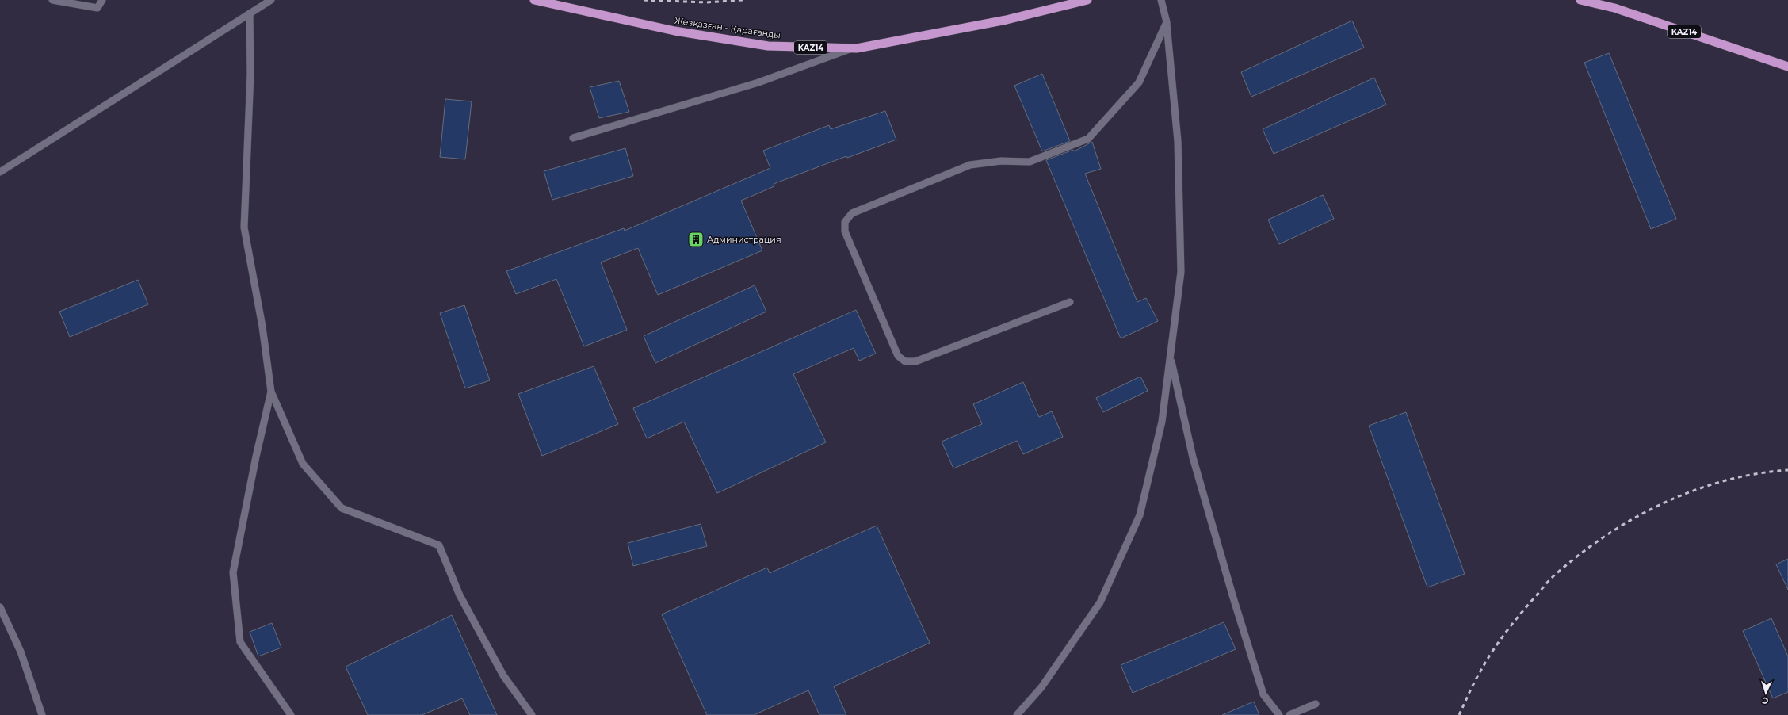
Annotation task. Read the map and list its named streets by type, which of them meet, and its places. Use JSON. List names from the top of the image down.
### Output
{
  "streets": {
    "highway": ["Жезқазған - Қарағанды", "KAZ14"]
  },
  "places": {
    "building": ["Администрация"]
  },
  "north": "bottom"
}
